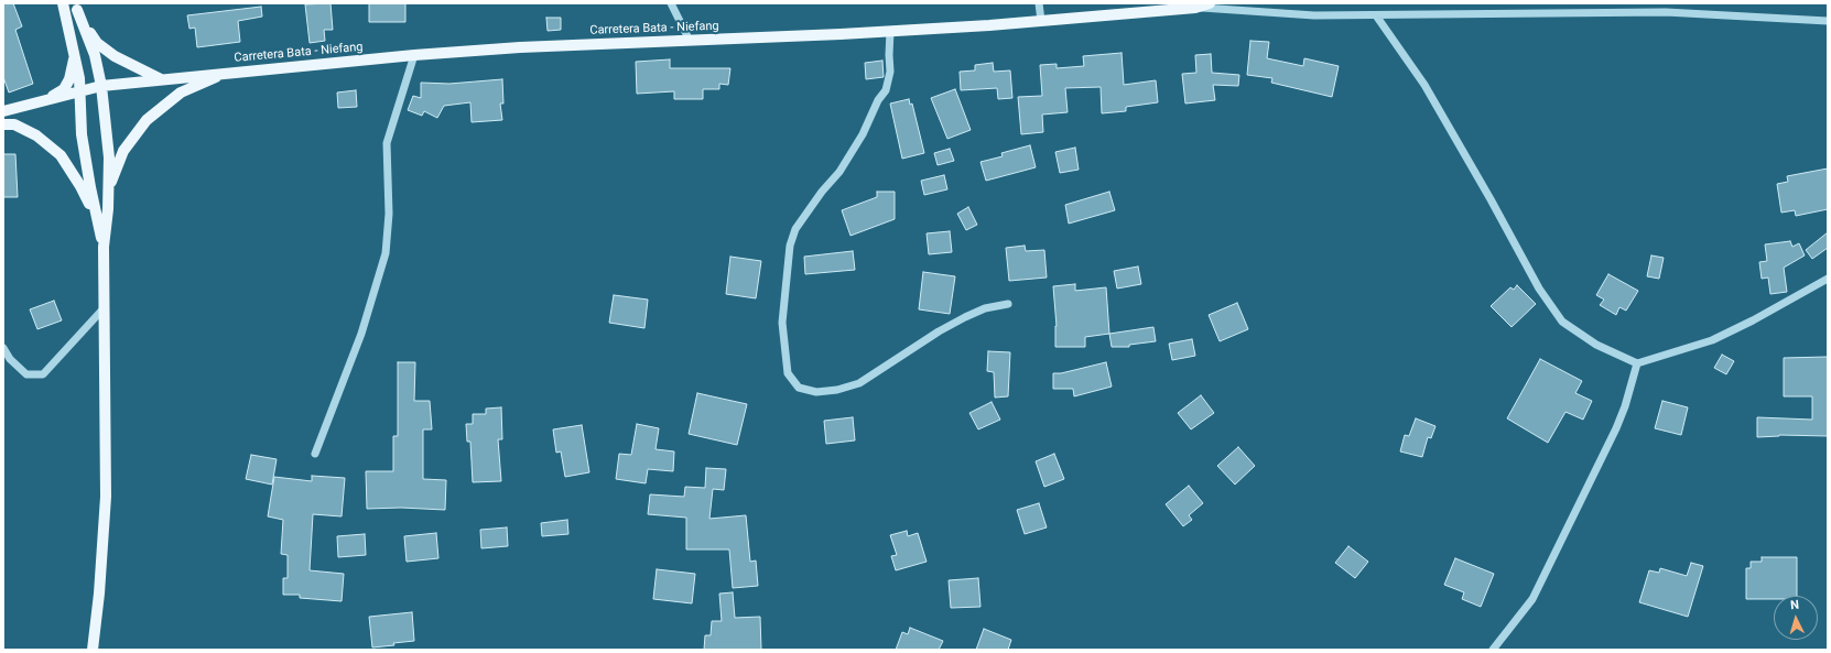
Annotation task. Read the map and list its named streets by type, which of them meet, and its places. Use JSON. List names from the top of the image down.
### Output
{
  "streets": {
    "main road": ["Carretera Bata - Niefang"]
  },
  "north": "top"
}
